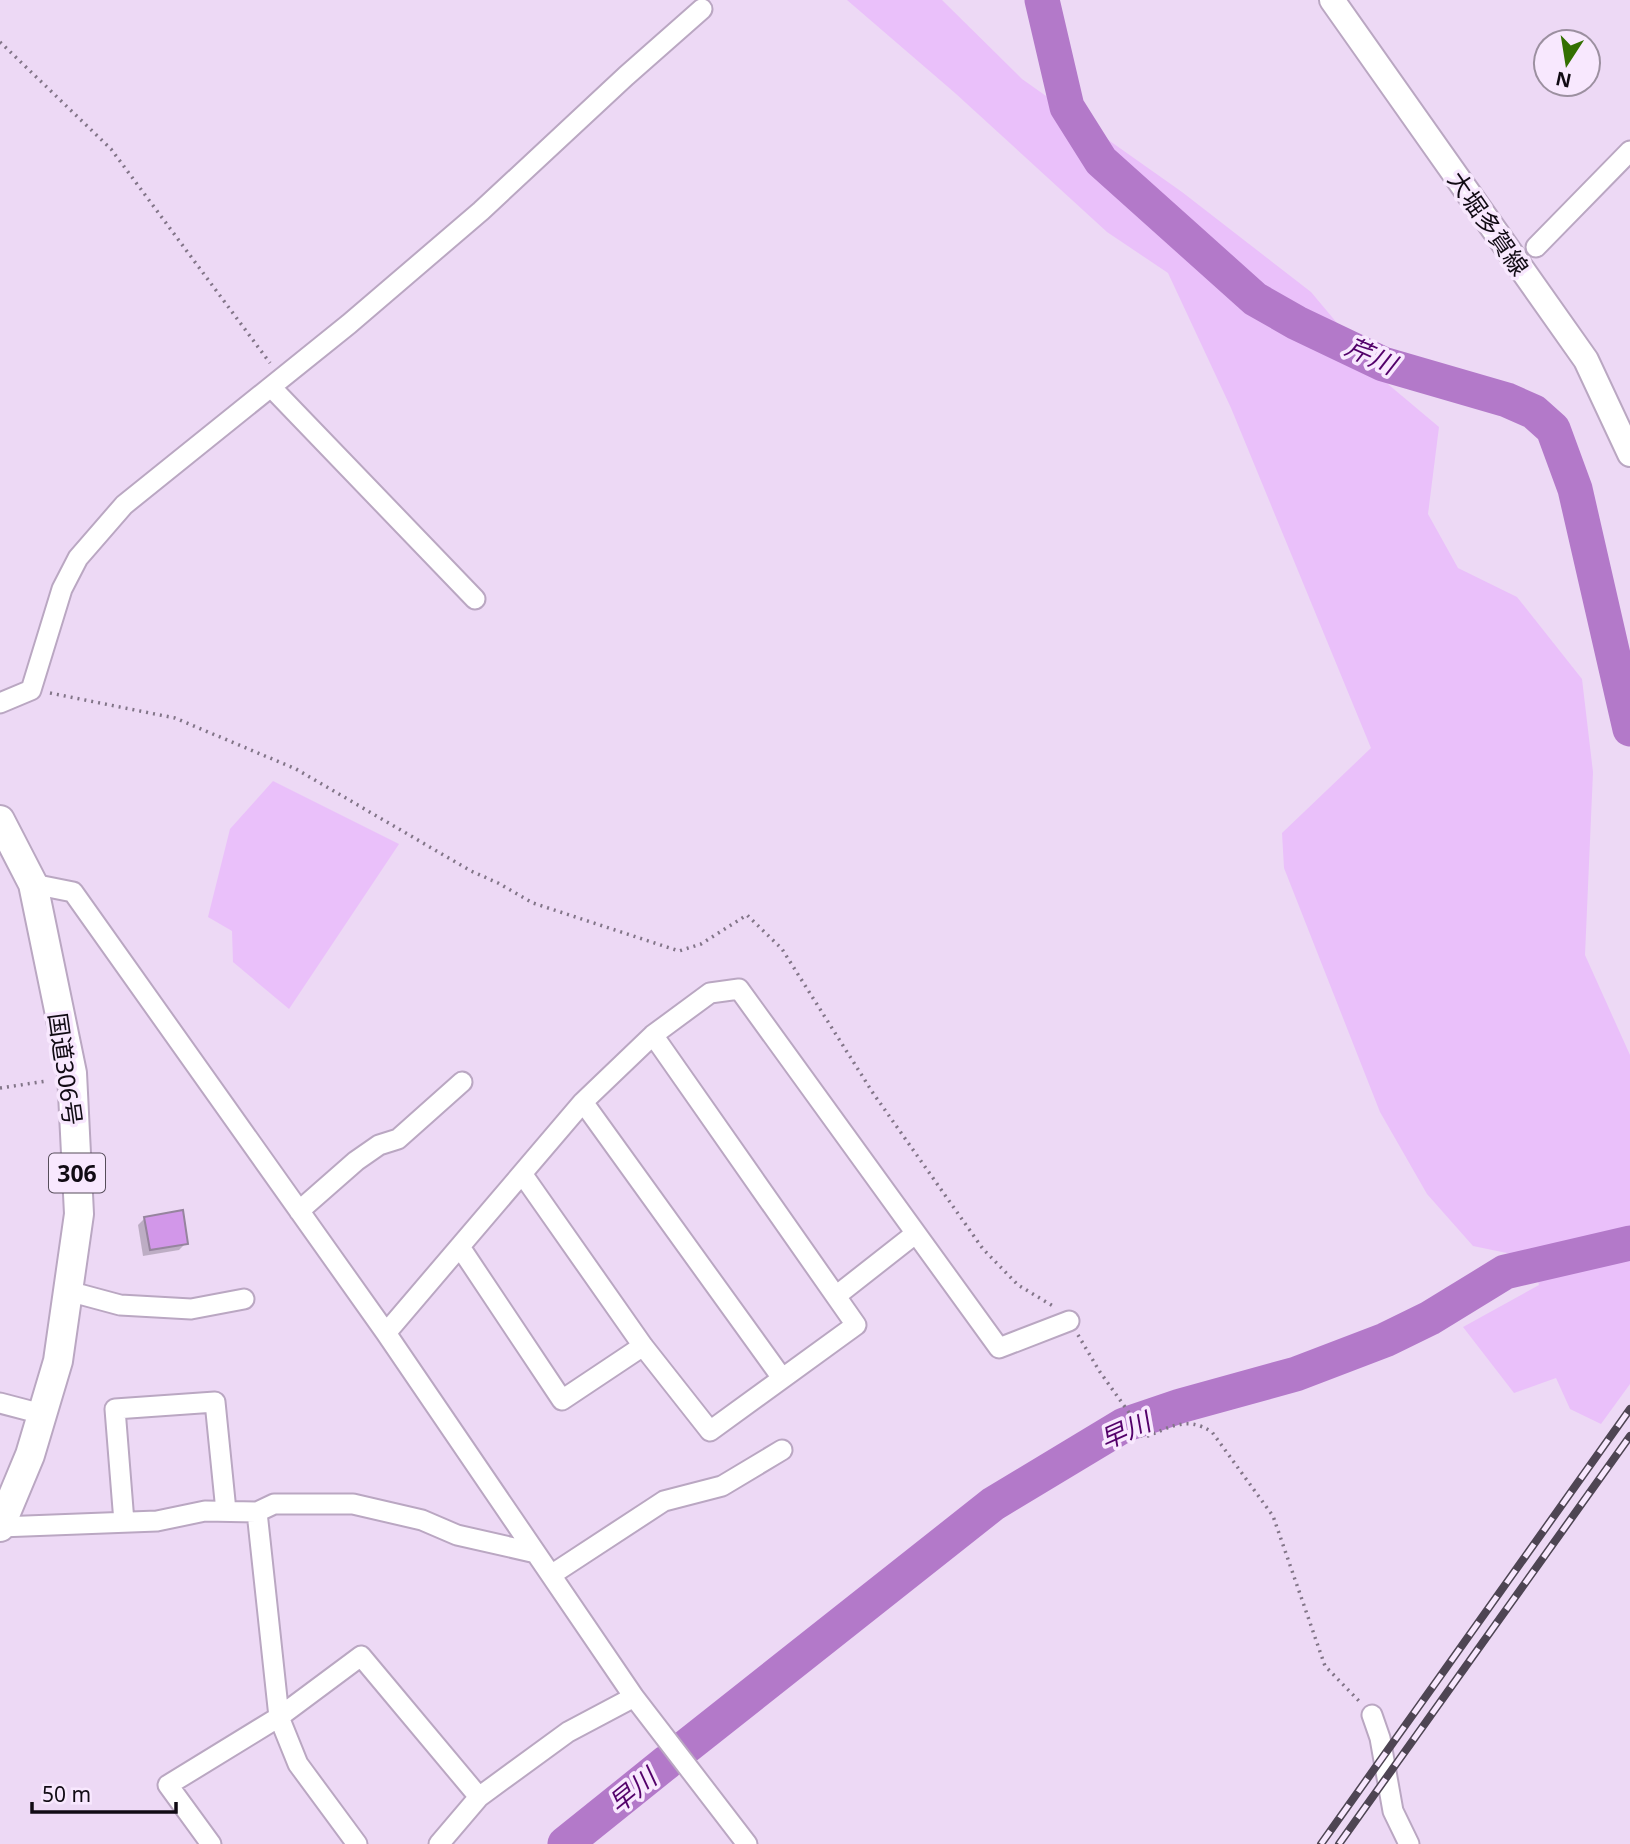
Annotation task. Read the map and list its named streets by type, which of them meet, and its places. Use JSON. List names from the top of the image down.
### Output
{
  "streets": {
    "highway": ["国道306号", "306"],
    "main road": ["大堀多賀線"]
  },
  "water": ["芹川", "早川"],
  "scale_bar": "50 m",
  "north": "bottom"
}
